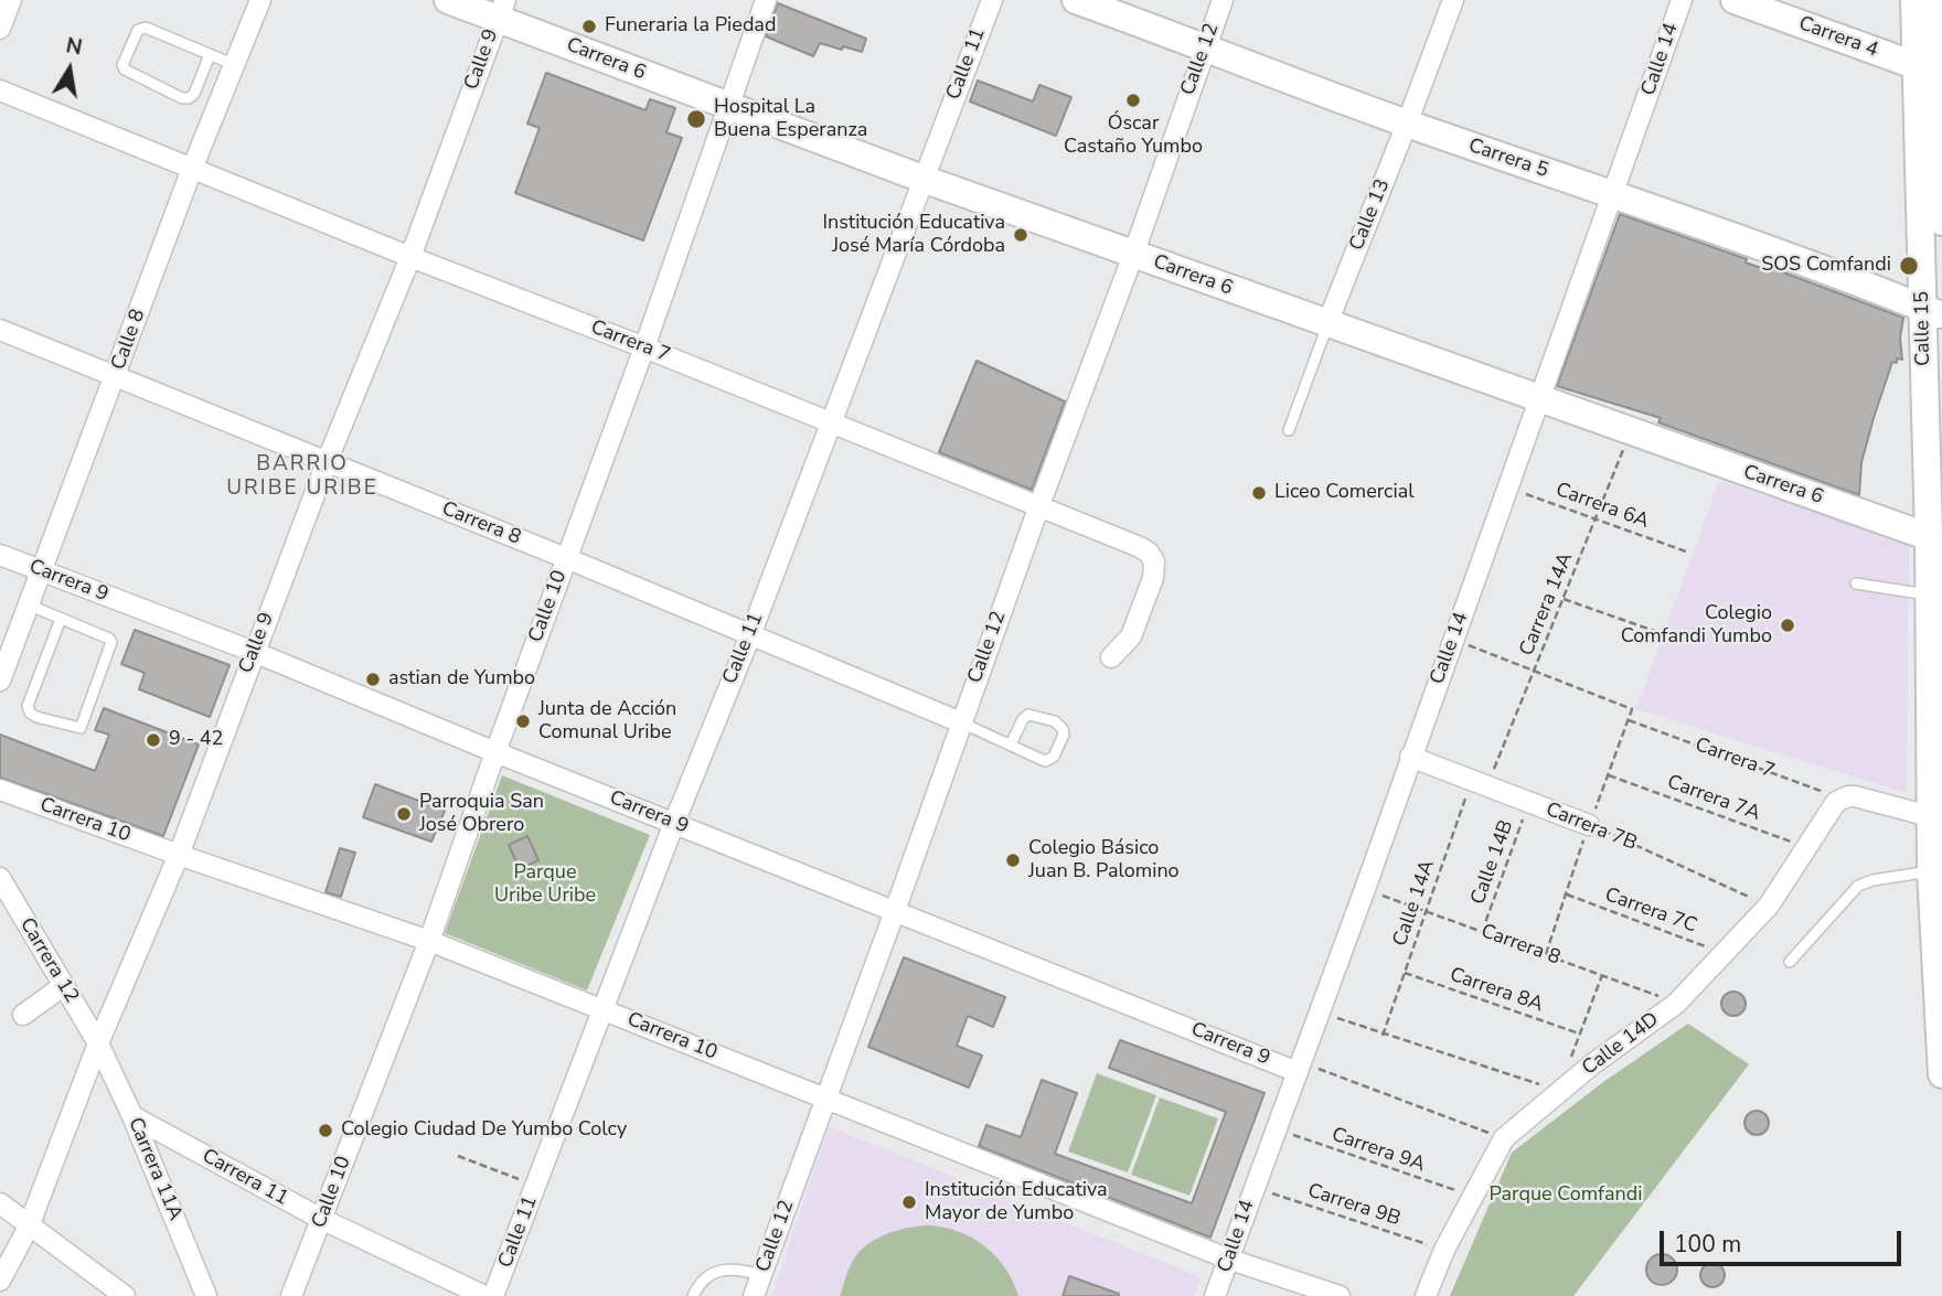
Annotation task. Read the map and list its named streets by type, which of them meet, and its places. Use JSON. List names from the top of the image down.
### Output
{
  "streets": {
    "main road": [
      "Carrera 4",
      "Carrera 6",
      "Carrera 5",
      "Calle 15"
    ],
    "street": [
      "Calle 9",
      "Calle 12",
      "Calle 14",
      "Calle 11",
      "Calle 13",
      "Calle 8",
      "Carrera 7",
      "Carrera 8",
      "Carrera 9",
      "Calle 10",
      "Carrera 10",
      "Carrera 7B",
      "Carrera 12",
      "Calle 14D",
      "Carrera 11A",
      "Carrera 11"
    ],
    "path": [
      "Carrera 6A",
      "Carrera 14A",
      "Carrera 7A",
      "Calle 14B",
      "Calle 14A",
      "Carrera 7C",
      "Carrera 8A",
      "Carrera 9A",
      "Carrera 9B"
    ]
  },
  "crossings": [
    ["Carrera 4", "Calle 15"],
    ["Calle 9", "Carrera 6"],
    ["Calle 9", "Carrera 7"],
    ["Calle 9", "Carrera 8"],
    ["Calle 9", "Carrera 9"],
    ["Calle 9", "Carrera 10"],
    ["Calle 9", "Carrera 12"],
    ["Calle 9", "Carrera 11A"],
    ["Carrera 6", "Calle 12"],
    ["Carrera 6", "Calle 14"],
    ["Carrera 6", "Calle 11"],
    ["Carrera 6", "Calle 13"],
    ["Carrera 6", "Calle 15"],
    ["Carrera 6", "Carrera 14A"],
    ["Carrera 6", "Calle 10"],
    ["Calle 12", "Carrera 5"],
    ["Calle 12", "Carrera 7"],
    ["Calle 12", "Carrera 8"],
    ["Calle 12", "Carrera 9"],
    ["Calle 12", "Carrera 10"],
    ["Calle 14", "Carrera 5"],
    ["Calle 14", "Carrera 6A"],
    ["Calle 14", "Carrera 8"],
    ["Calle 14", "Carrera 9"],
    ["Calle 14", "Carrera 10"],
    ["Calle 14", "Carrera 7B"],
    ["Calle 14", "Carrera 9A"],
    ["Calle 14", "Carrera 9B"],
    ["Calle 11", "Carrera 7"],
    ["Calle 11", "Carrera 8"],
    ["Calle 11", "Carrera 9"],
    ["Calle 11", "Carrera 10"],
    ["Carrera 5", "Calle 13"],
    ["Carrera 5", "Calle 15"],
    ["Calle 8", "Carrera 7"],
    ["Calle 8", "Carrera 8"],
    ["Calle 8", "Carrera 9"],
    ["Carrera 7", "Calle 10"],
    ["Carrera 7", "Calle 14D"],
    ["Carrera 6A", "Carrera 14A"],
    ["Carrera 8", "Calle 10"],
    ["Carrera 8", "Calle 14B"],
    ["Carrera 8", "Calle 14A"],
    ["Carrera 8", "Calle 14D"],
    ["Carrera 9", "Calle 10"],
    ["Carrera 14A", "Carrera 7B"],
    ["Carrera 14A", "Calle 14A"],
    ["Calle 10", "Carrera 10"],
    ["Calle 10", "Carrera 11"],
    ["Carrera 7A", "Calle 14D"],
    ["Carrera 7B", "Calle 14B"],
    ["Carrera 7B", "Calle 14A"],
    ["Carrera 7B", "Calle 14D"],
    ["Calle 14A", "Carrera 8A"],
    ["Carrera 7C", "Calle 14D"],
    ["Carrera 12", "Carrera 11A"],
    ["Calle 14D", "Carrera 9A"],
    ["Calle 14D", "Carrera 9B"],
    ["Carrera 11A", "Carrera 11"]
  ],
  "districts": ["BARRIO URIBE URIBE"],
  "parks": ["Parque Uribe Uribe", "Parque Comfandi"],
  "places": [
    "Funeraria la Piedad",
    "Óscar Castaño Yumbo",
    "Hospital La Buena Esperanza",
    "Institución Educativa José María Córdoba",
    "SOS Comfandi",
    "Liceo Comercial",
    "Colegio Comfandi Yumbo",
    "astian de Yumbo",
    "Junta de Acción Comunal Uribe",
    "9 - 42",
    "Parroquia San José Obrero",
    "Colegio Básico Juan B. Palomino",
    "Colegio Ciudad De Yumbo Colcy",
    "Institución Educativa Mayor de Yumbo"
  ],
  "scale_bar": "100 m",
  "north": "top"
}
